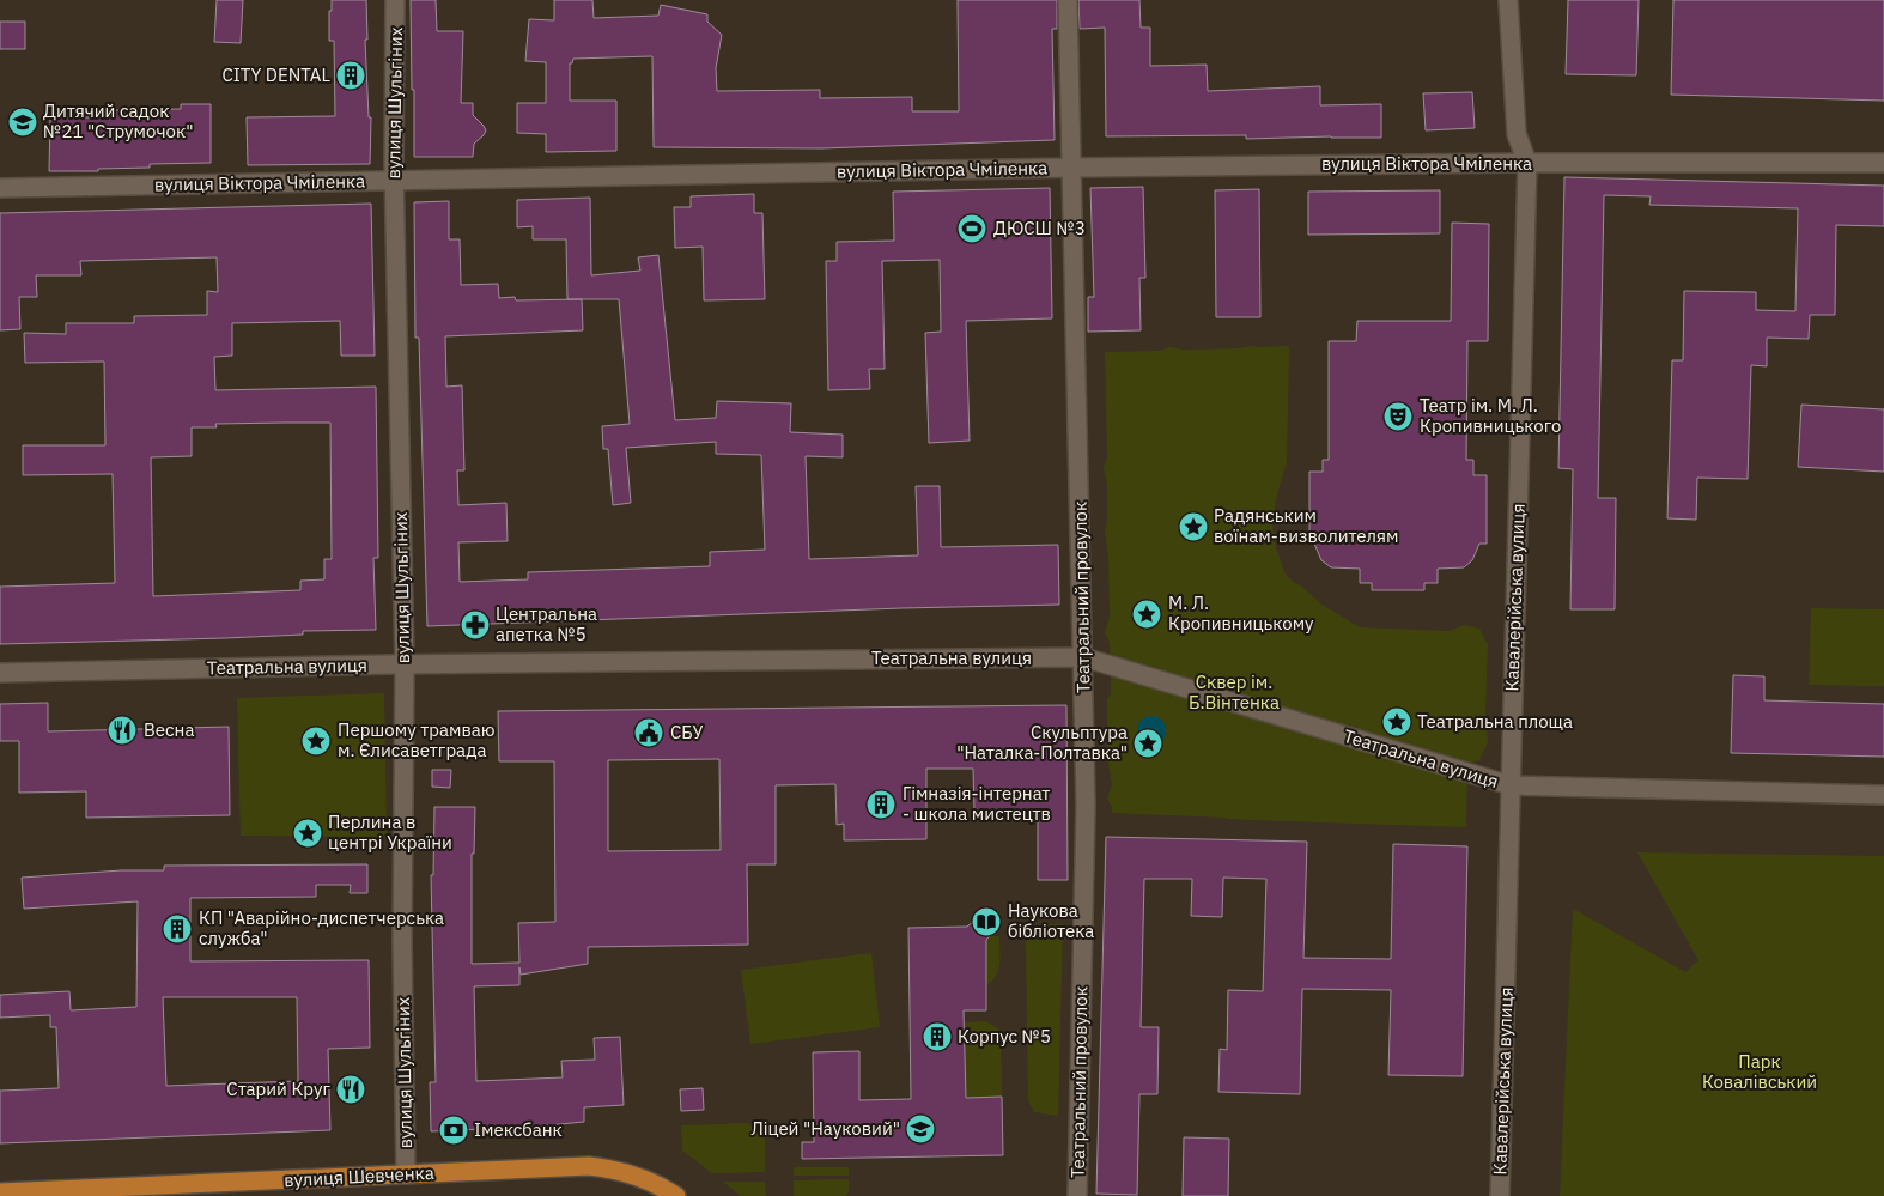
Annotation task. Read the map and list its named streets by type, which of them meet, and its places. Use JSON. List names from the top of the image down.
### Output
{
  "streets": {
    "main road": ["вулиця Шевченка"],
    "street": [
      "вулиця Шульгіних",
      "вулиця Віктора Чміленка",
      "Театральний провулок",
      "Кавалерійська вулиця",
      "Театральна вулиця"
    ]
  },
  "crossings": [
    ["вулиця Шульгіних", "вулиця Віктора Чміленка"],
    ["вулиця Шульгіних", "Театральна вулиця"],
    ["вулиця Шульгіних", "вулиця Шевченка"],
    ["вулиця Віктора Чміленка", "Театральний провулок"],
    ["вулиця Віктора Чміленка", "Кавалерійська вулиця"],
    ["Театральний провулок", "Театральна вулиця"],
    ["Кавалерійська вулиця", "Театральна вулиця"]
  ],
  "parks": ["Сквер ім. Б.Вінтенка", "Парк Ковалівський"],
  "places": {
    "building": [
      "CITY DENTAL",
      "Гімназія-інтернат - школа мистецтв",
      "КП \"Аварійно-диспетчерська служба\"",
      "Корпус №5"
    ],
    "school or university": ["Дитячий садок №21 \"Струмочок\"", "Ліцей \"Науковий\""],
    "sports": ["ДЮСШ №3"],
    "theatre": ["Театр ім. М. Л. Кропивницького"],
    "place": [
      "Радянським воїнам-визволителям",
      "М. Л. Кропивницькому",
      "Театральна площа",
      "Першому трамваю м. Єлисаветграда",
      "Скульптура \"Наталка-Полтавка\"",
      "Перлина в центрі України"
    ],
    "pharmacy": ["Центральна апетка №5"],
    "restaurant": ["Весна", "Старий Круг"],
    "public building": ["СБУ"],
    "library": ["Наукова бібліотека"],
    "bank": ["Імексбанк"]
  }
}
